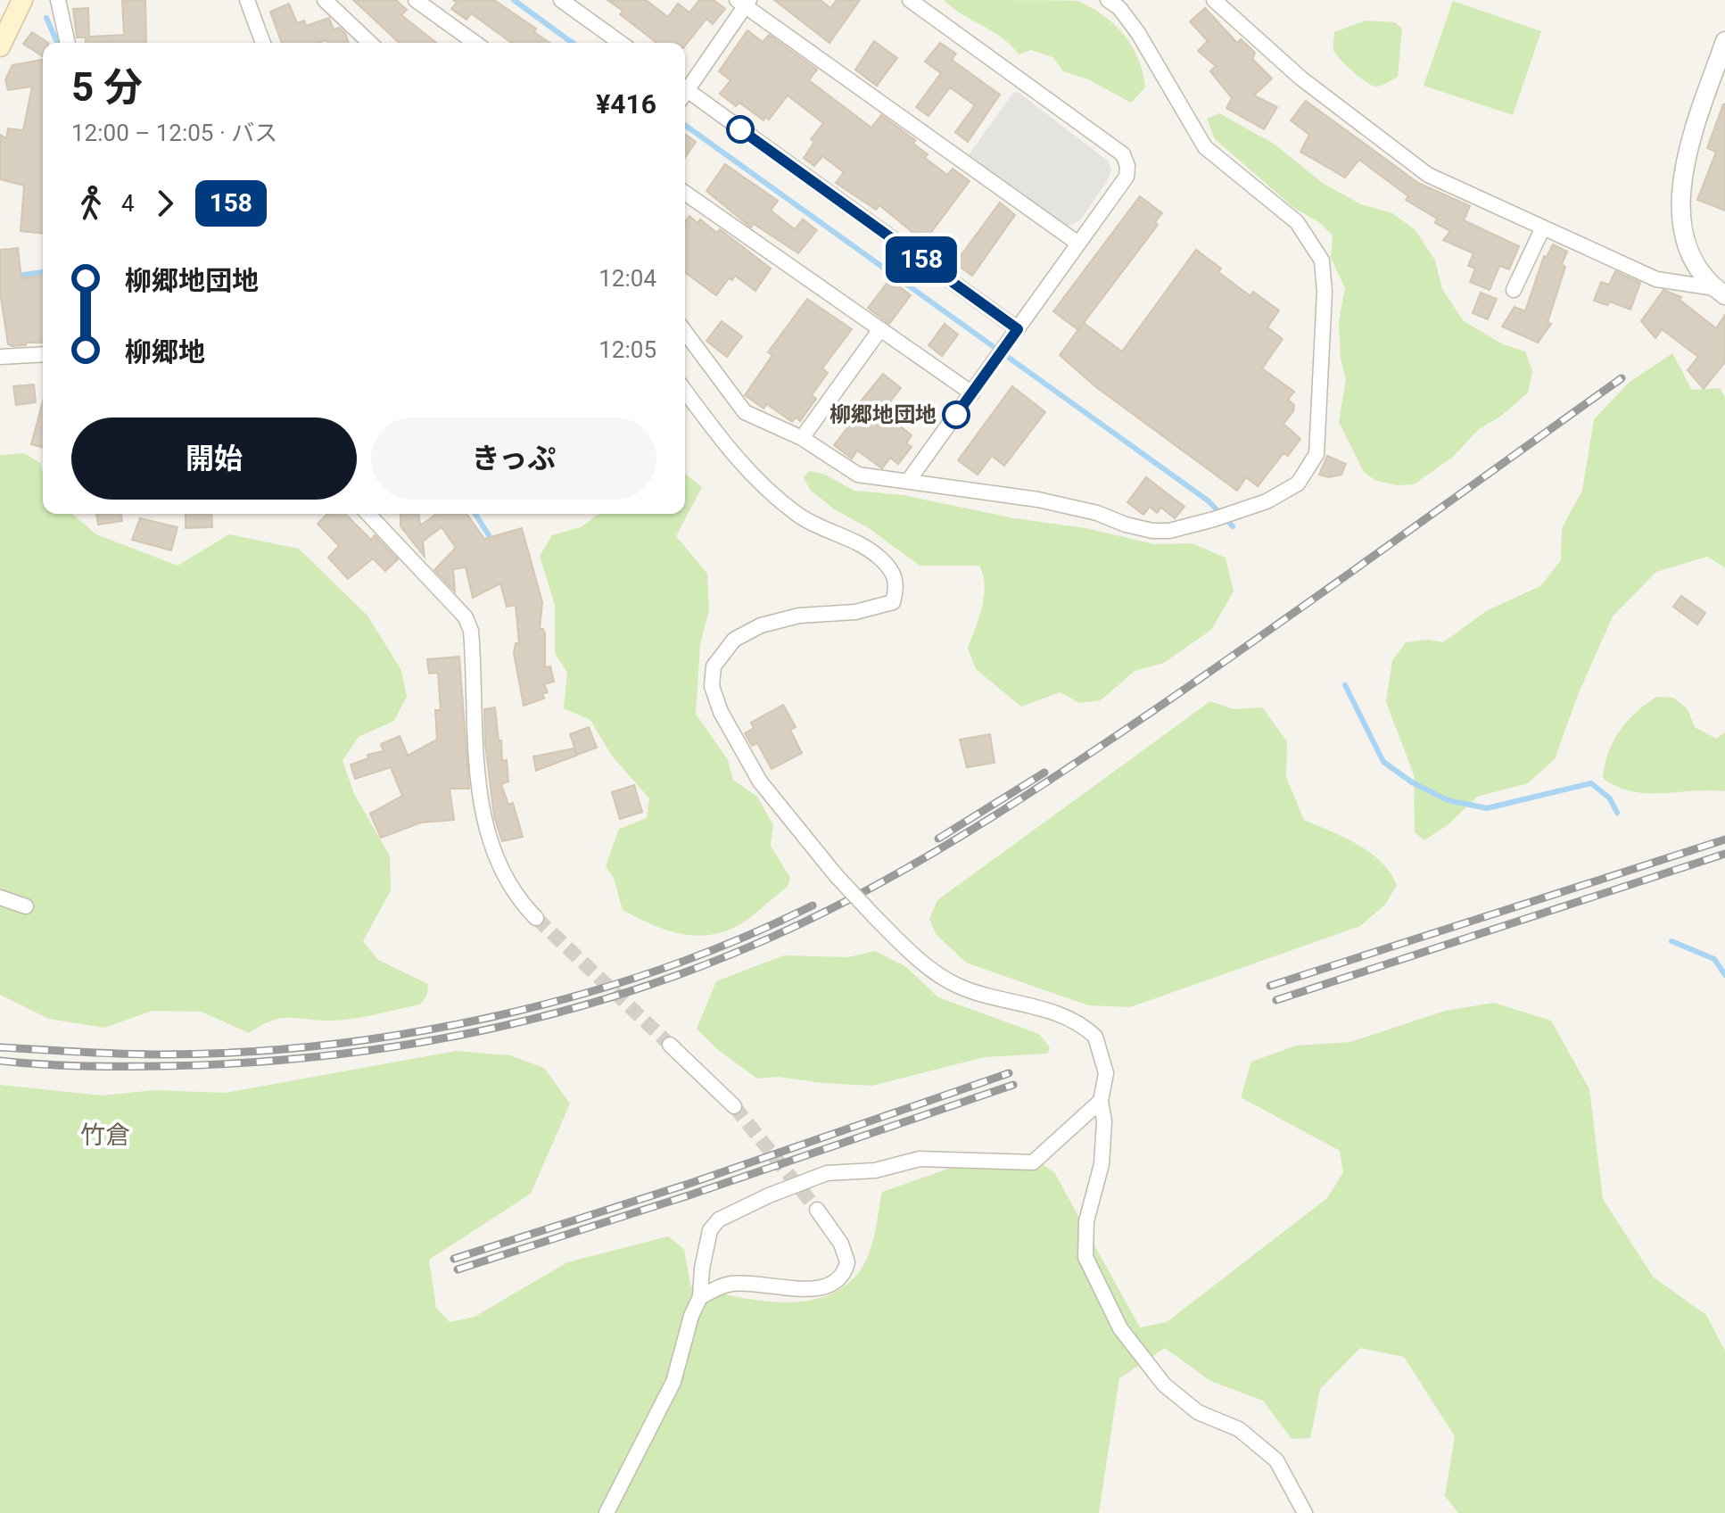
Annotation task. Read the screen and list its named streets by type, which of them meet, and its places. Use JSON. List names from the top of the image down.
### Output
{
  "districts": ["竹倉"],
  "places": ["柳郷地団地"],
  "lines": ["bus line 158"],
  "page": {
    "on_map": "158",
    "heading": ["5 分", "12:00 – 12:05 · バス", "¥416"],
    "legs": ["4", "158"],
    "list": [
      {
        "name": "柳郷地団地",
        "value": "12:04"
      },
      {
        "name": "柳郷地",
        "value": "12:05"
      }
    ],
    "buttons": ["開始", "きっぷ"]
  }
}
